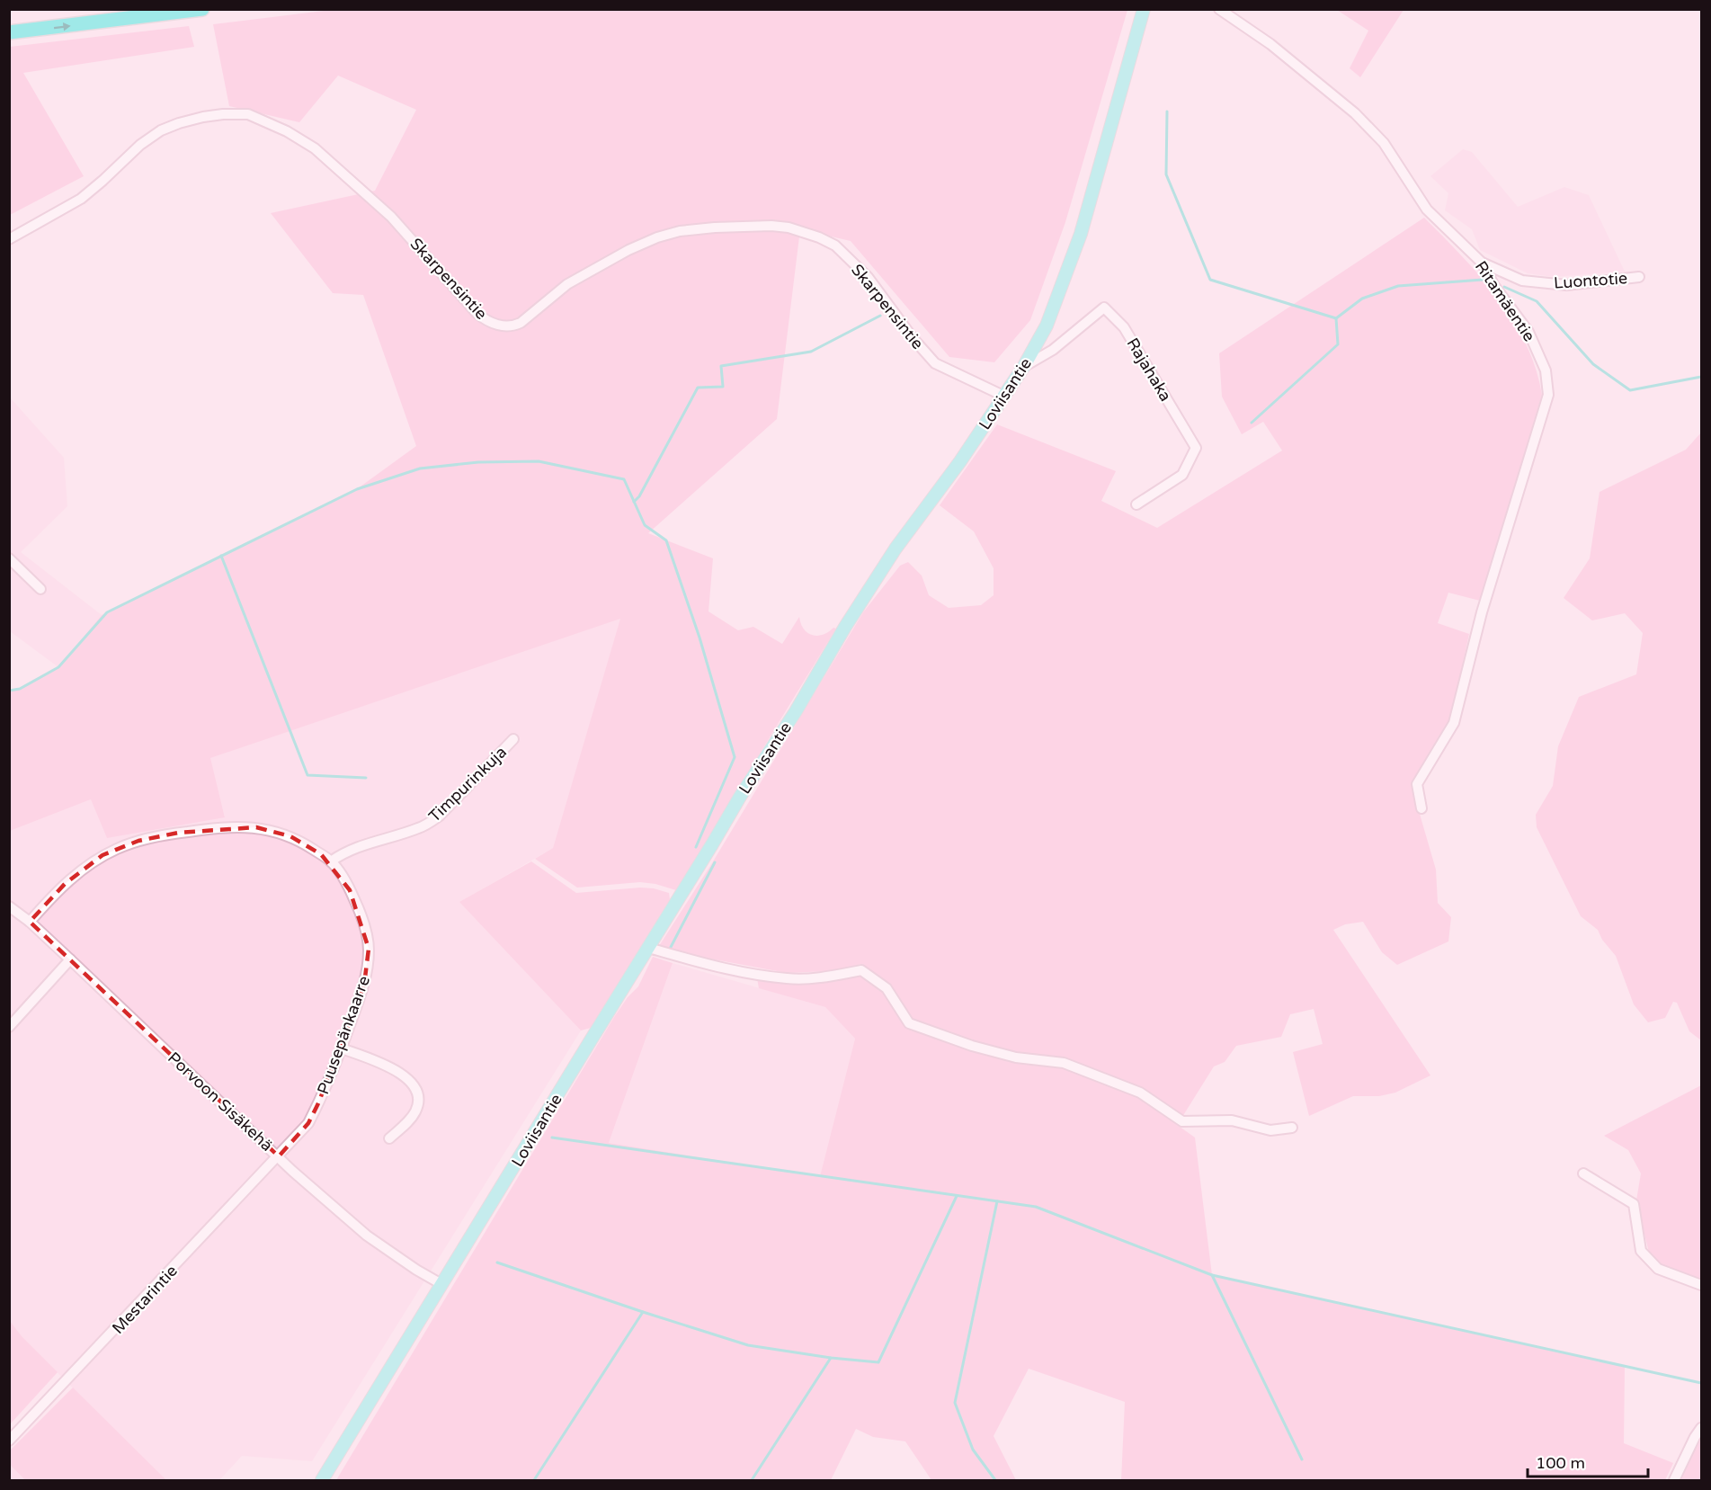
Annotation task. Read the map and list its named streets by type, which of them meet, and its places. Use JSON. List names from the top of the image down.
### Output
{
  "streets": {
    "main road": ["Loviisantie"],
    "street": [
      "Skarpensintie",
      "Luontotie",
      "Ritamäentie",
      "Rajahaka",
      "Timpurinkuja",
      "Puusepänkaarre",
      "Porvoon Sisäkehä",
      "Mestarintie"
    ]
  },
  "crossings": [
    ["Skarpensintie", "Loviisantie"],
    ["Luontotie", "Ritamäentie"],
    ["Rajahaka", "Loviisantie"],
    ["Loviisantie", "Porvoon Sisäkehä"],
    ["Timpurinkuja", "Puusepänkaarre"],
    ["Puusepänkaarre", "Porvoon Sisäkehä"],
    ["Puusepänkaarre", "Mestarintie"],
    ["Porvoon Sisäkehä", "Mestarintie"]
  ],
  "scale_bar": "100 m"
}
